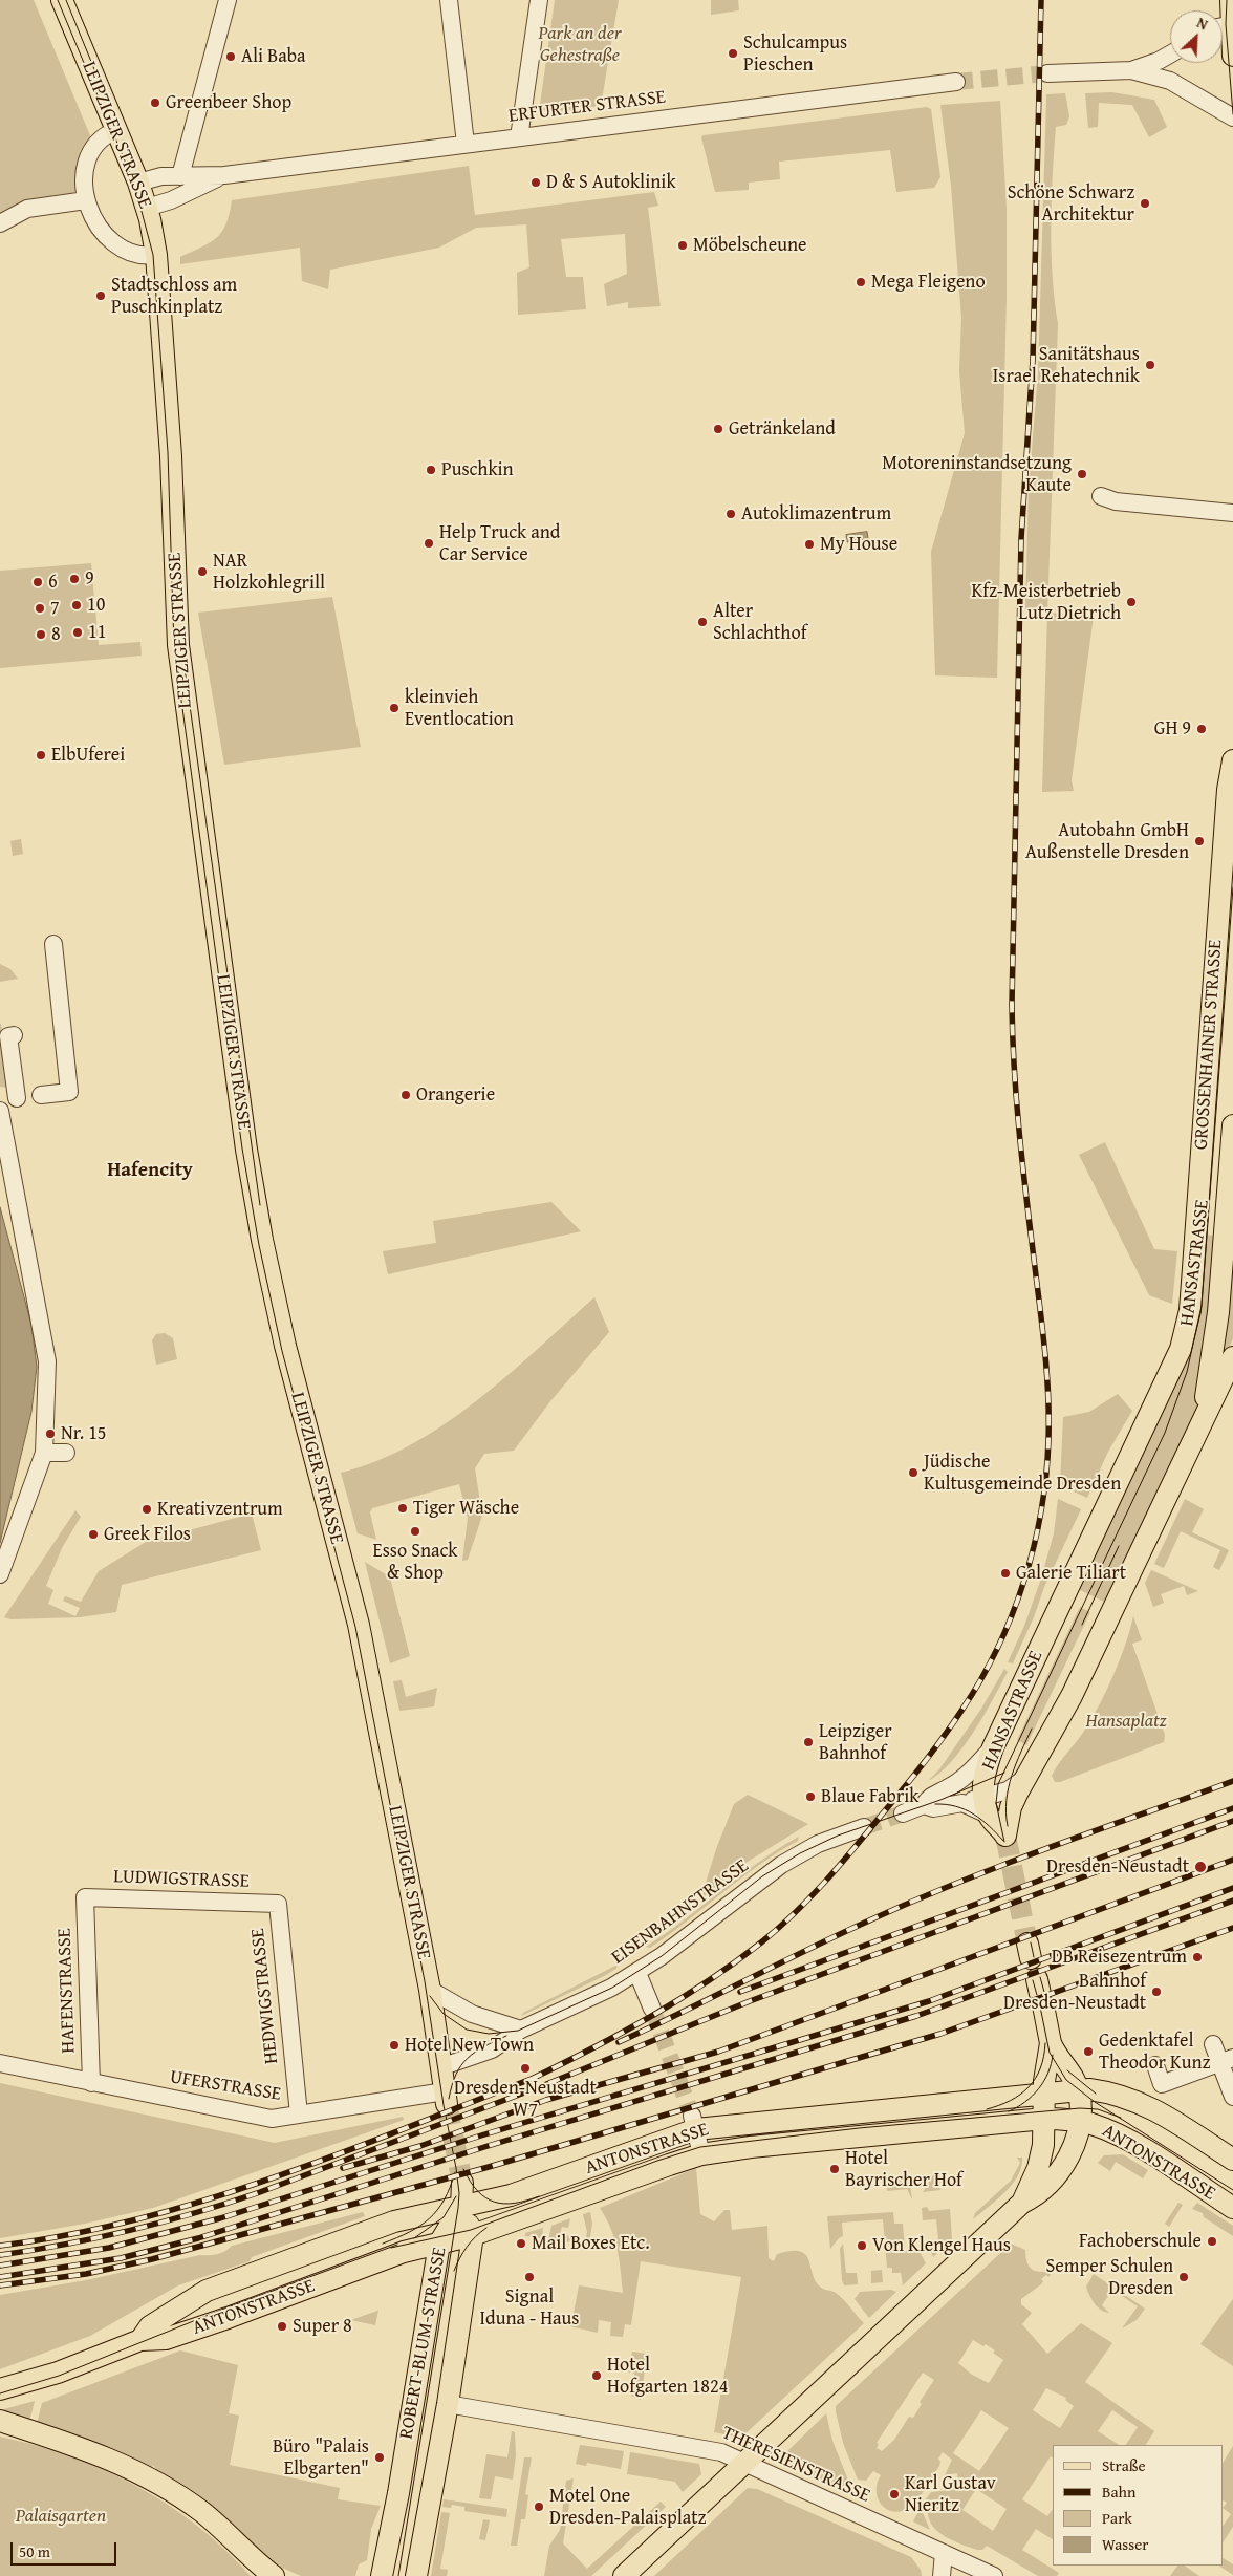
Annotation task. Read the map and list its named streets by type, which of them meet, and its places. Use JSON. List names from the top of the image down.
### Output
{
  "streets": {
    "main road": [
      "LEIPZIGER STRASSE",
      "GROSSENHAINER STRASSE",
      "HANSASTRASSE",
      "ANTONSTRASSE",
      "ROBERT-BLUM-STRASSE"
    ],
    "street": [
      "ERFURTER STRASSE",
      "LUDWIGSTRASSE",
      "EISENBAHNSTRASSE",
      "HAFENSTRASSE",
      "HEDWIGSTRASSE",
      "UFERSTRASSE",
      "THERESIENSTRASSE"
    ]
  },
  "crossings": [
    ["ERFURTER STRASSE", "LEIPZIGER STRASSE"],
    ["LEIPZIGER STRASSE", "EISENBAHNSTRASSE"],
    ["LEIPZIGER STRASSE", "UFERSTRASSE"],
    ["GROSSENHAINER STRASSE", "HANSASTRASSE"],
    ["LUDWIGSTRASSE", "HAFENSTRASSE"],
    ["LUDWIGSTRASSE", "HEDWIGSTRASSE"],
    ["HAFENSTRASSE", "UFERSTRASSE"],
    ["HEDWIGSTRASSE", "UFERSTRASSE"],
    ["ANTONSTRASSE", "ROBERT-BLUM-STRASSE"],
    ["ROBERT-BLUM-STRASSE", "THERESIENSTRASSE"]
  ],
  "districts": ["Hafencity"],
  "parks": ["Park an der Gehestraße", "Hansaplatz", "Palaisgarten"],
  "places": [
    "Schulcampus Pieschen",
    "Ali Baba",
    "Greenbeer Shop",
    "D & S Autoklinik",
    "Schöne Schwarz Architektur",
    "Möbelscheune",
    "Mega Fleigeno",
    "Stadtschloss am Puschkinplatz",
    "Sanitätshaus Israel Rehatechnik",
    "Getränkeland",
    "Puschkin",
    "Motoreninstandsetzung Kaute",
    "Autoklimazentrum",
    "Help Truck and Car Service",
    "My House",
    "NAR Holzkohlegrill",
    "9",
    "6",
    "Kfz-Meisterbetrieb Lutz Dietrich",
    "10",
    "7",
    "Alter Schlachthof",
    "11",
    "8",
    "kleinvieh Eventlocation",
    "GH 9",
    "ElbUferei",
    "Autobahn GmbH Außenstelle Dresden",
    "Orangerie",
    "Nr. 15",
    "Jüdische Kultusgemeinde Dresden",
    "Tiger Wäsche",
    "Kreativzentrum",
    "Esso Snack & Shop",
    "Greek Filos",
    "Galerie Tiliart",
    "Leipziger Bahnhof",
    "Blaue Fabrik",
    "Dresden-Neustadt",
    "DB Reisezentrum",
    "Bahnhof Dresden-Neustadt",
    "Hotel New Town",
    "Gedenktafel Theodor Kunz",
    "Dresden-Neustadt W7",
    "Hotel Bayrischer Hof",
    "Fachoberschule",
    "Mail Boxes Etc.",
    "Von Klengel Haus",
    "Signal Iduna - Haus",
    "Semper Schulen Dresden",
    "Super 8",
    "Hotel Hofgarten 1824",
    "Büro \"Palais Elbgarten\"",
    "Karl Gustav Nieritz",
    "Motel One Dresden-Palaisplatz"
  ],
  "legend": [
    "Straße",
    "Bahn",
    "Park",
    "Wasser"
  ],
  "scale_bar": "50 m",
  "north": "top right"
}
